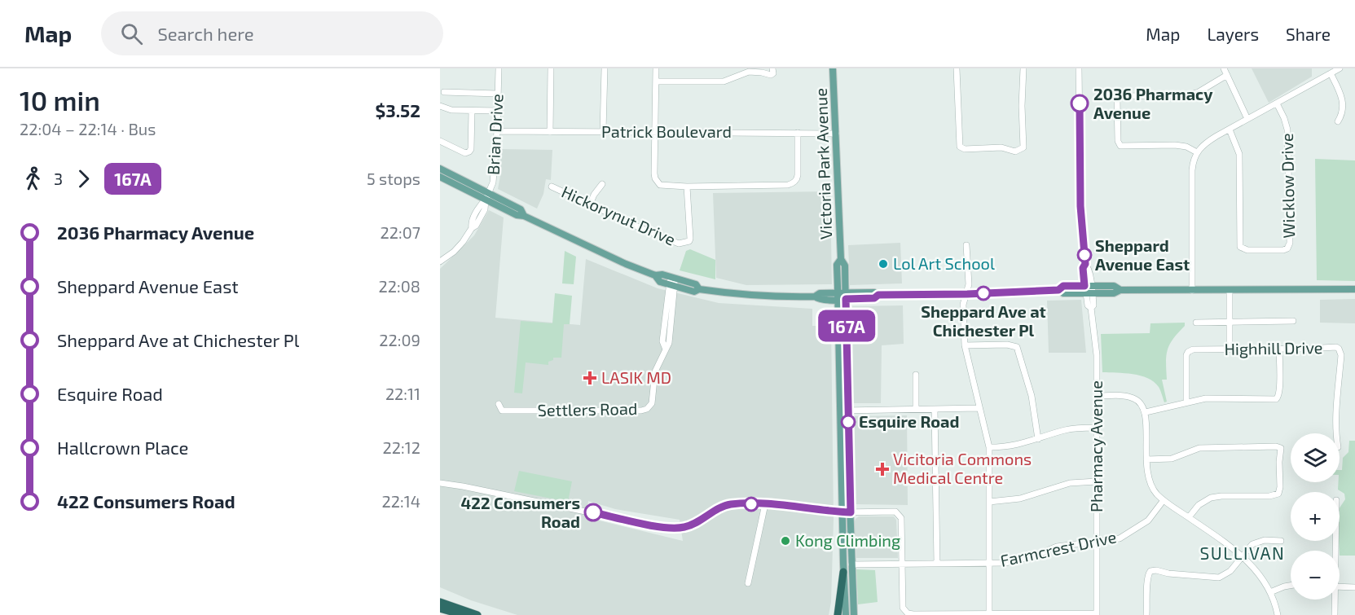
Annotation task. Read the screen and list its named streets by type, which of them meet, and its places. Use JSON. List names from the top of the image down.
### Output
{
  "streets": {
    "main road": ["Victoria Park Avenue"],
    "street": [
      "Patrick Boulevard",
      "Brian Drive",
      "Wicklow Drive",
      "Hickorynut Drive",
      "Highhill Drive",
      "Settlers Road",
      "Pharmacy Avenue",
      "Farmcrest Drive"
    ]
  },
  "crossings": [
    ["Patrick Boulevard", "Brian Drive"],
    ["Patrick Boulevard", "Victoria Park Avenue"],
    ["Victoria Park Avenue", "Farmcrest Drive"],
    ["Pharmacy Avenue", "Farmcrest Drive"]
  ],
  "districts": ["SULLIVAN"],
  "places": {
    "other": [
      "2036 Pharmacy Avenue",
      "Sheppard Avenue East",
      "Lol Art School",
      "Sheppard Ave at Chichester Pl",
      "Esquire Road",
      "422 Consumers Road",
      "Kong Climbing"
    ],
    "health": ["LASIK MD", "Vicitoria Commons Medical Centre"]
  },
  "lines": ["bus line 167A"],
  "page": {
    "header": "Map",
    "search": "Search here",
    "nav": ["Map", "Layers", "Share"],
    "heading": ["10 min", "22:04 – 22:14 · Bus", "$3.52"],
    "on_map": "167A",
    "legs": ["3", "167A", "5 stops"],
    "list": [
      {
        "name": "2036 Pharmacy Avenue",
        "value": "22:07"
      },
      {
        "name": "Sheppard Avenue East",
        "value": "22:08"
      },
      {
        "name": "Sheppard Ave at Chichester Pl",
        "value": "22:09"
      },
      {
        "name": "Esquire Road",
        "value": "22:11"
      },
      {
        "name": "Hallcrown Place",
        "value": "22:12"
      },
      {
        "name": "422 Consumers Road",
        "value": "22:14"
      }
    ],
    "map_buttons": ["+", "−"]
  }
}
